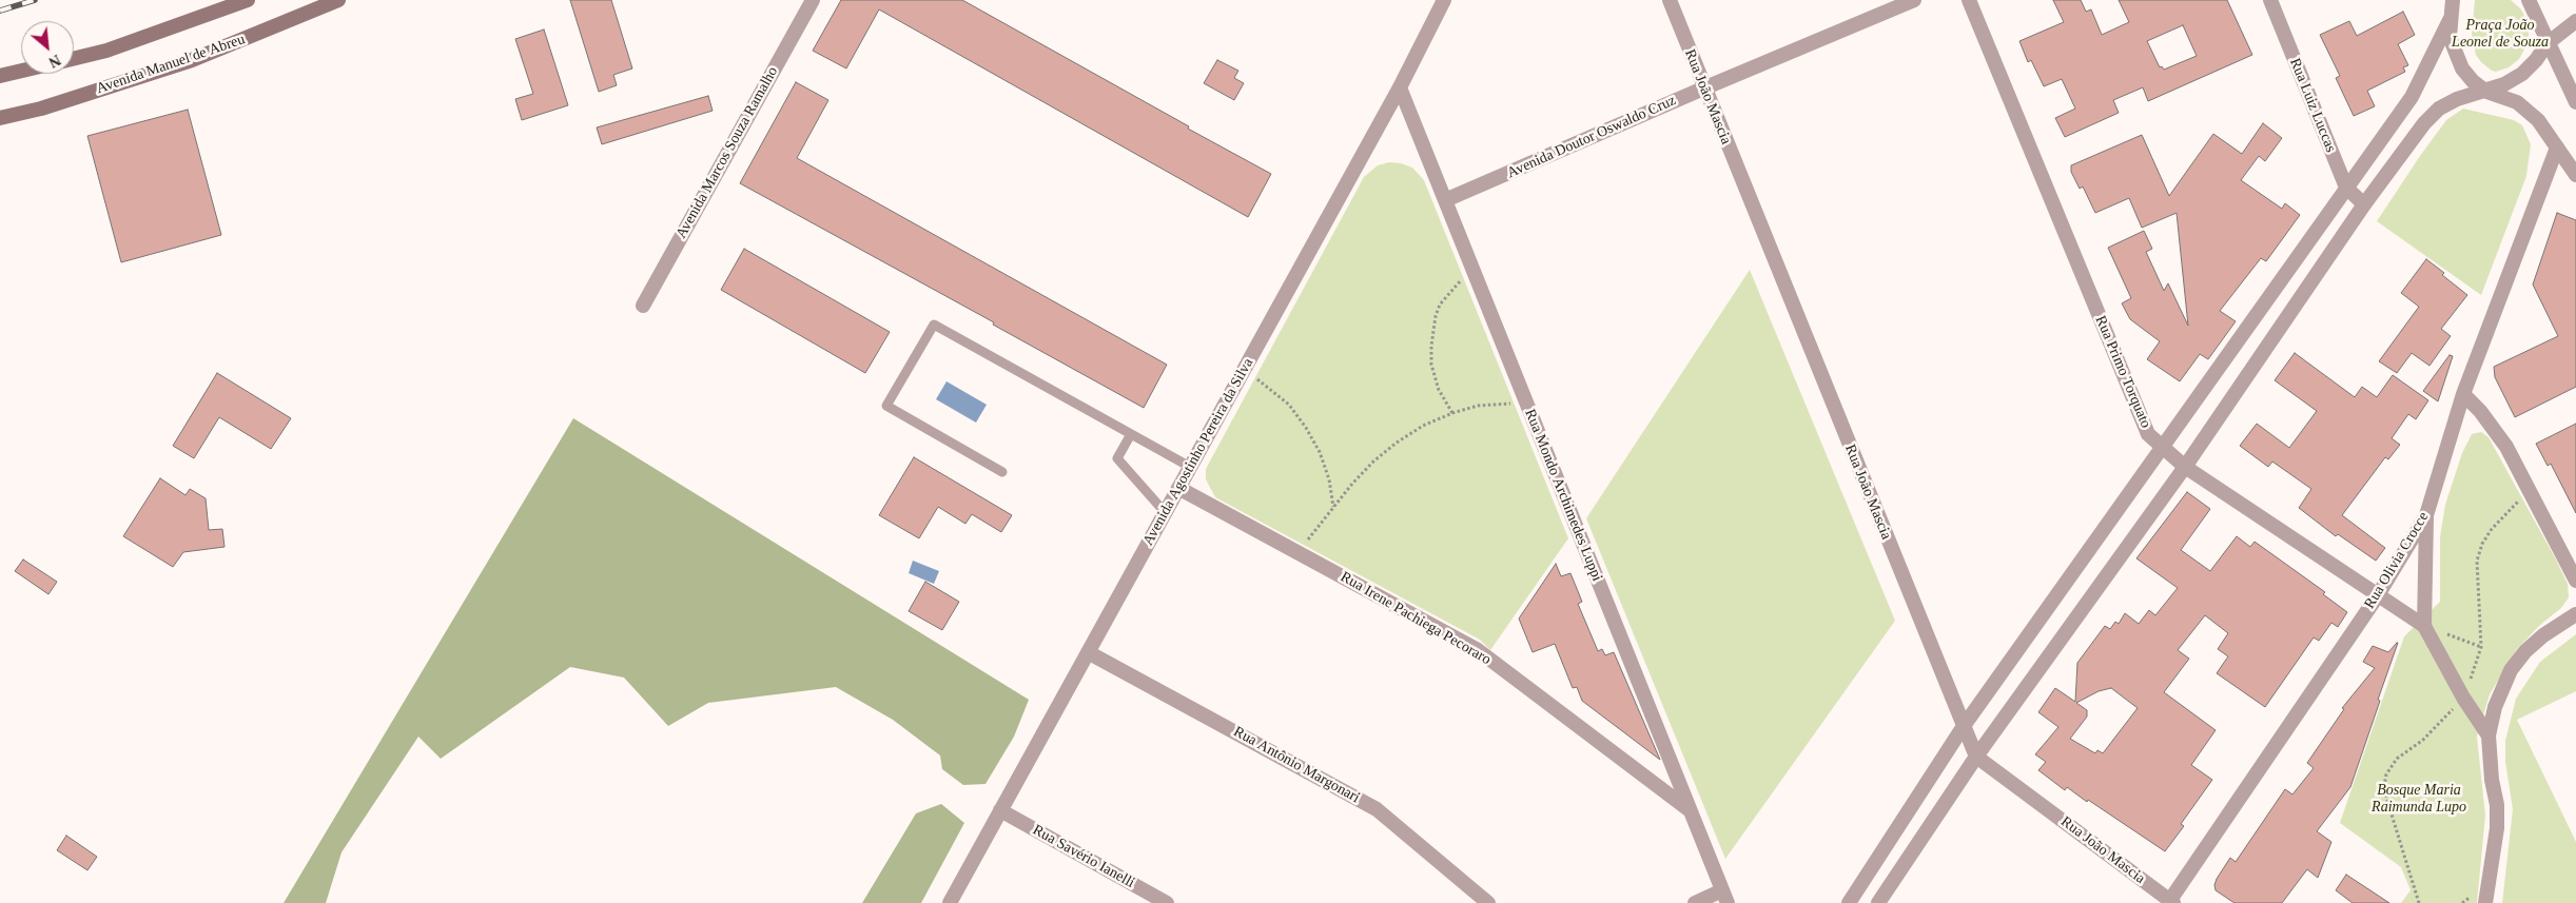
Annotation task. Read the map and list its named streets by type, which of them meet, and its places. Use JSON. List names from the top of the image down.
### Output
{
  "streets": {
    "main road": ["Avenida Manuel de Abreu"],
    "street": [
      "Rua João Mascia",
      "Rua Luiz Luccas",
      "Avenida Doutor Oswaldo Cruz",
      "Avenida Marcos Souza Ramalho",
      "Rua Primo Torquato",
      "Avenida Agostinho Pereira da Silva",
      "Rua Mondo Archimedes Luppi",
      "Rua Olivia Crocce",
      "Rua Irene Pachiega Pecoraro",
      "Rua Antônio Margonari",
      "Rua Savério Ianelli"
    ]
  },
  "crossings": [
    ["Rua João Mascia", "Avenida Doutor Oswaldo Cruz"],
    ["Rua João Mascia", "Rua Olivia Crocce"],
    ["Avenida Doutor Oswaldo Cruz", "Rua Mondo Archimedes Luppi"],
    ["Rua Primo Torquato", "Rua Olivia Crocce"],
    ["Avenida Agostinho Pereira da Silva", "Rua Mondo Archimedes Luppi"],
    ["Avenida Agostinho Pereira da Silva", "Rua Irene Pachiega Pecoraro"],
    ["Avenida Agostinho Pereira da Silva", "Rua Antônio Margonari"],
    ["Avenida Agostinho Pereira da Silva", "Rua Savério Ianelli"],
    ["Rua Mondo Archimedes Luppi", "Rua Irene Pachiega Pecoraro"]
  ],
  "parks": ["Praça João Leonel de Souza", "Bosque Maria Raimunda Lupo"],
  "north": "bottom right"
}
